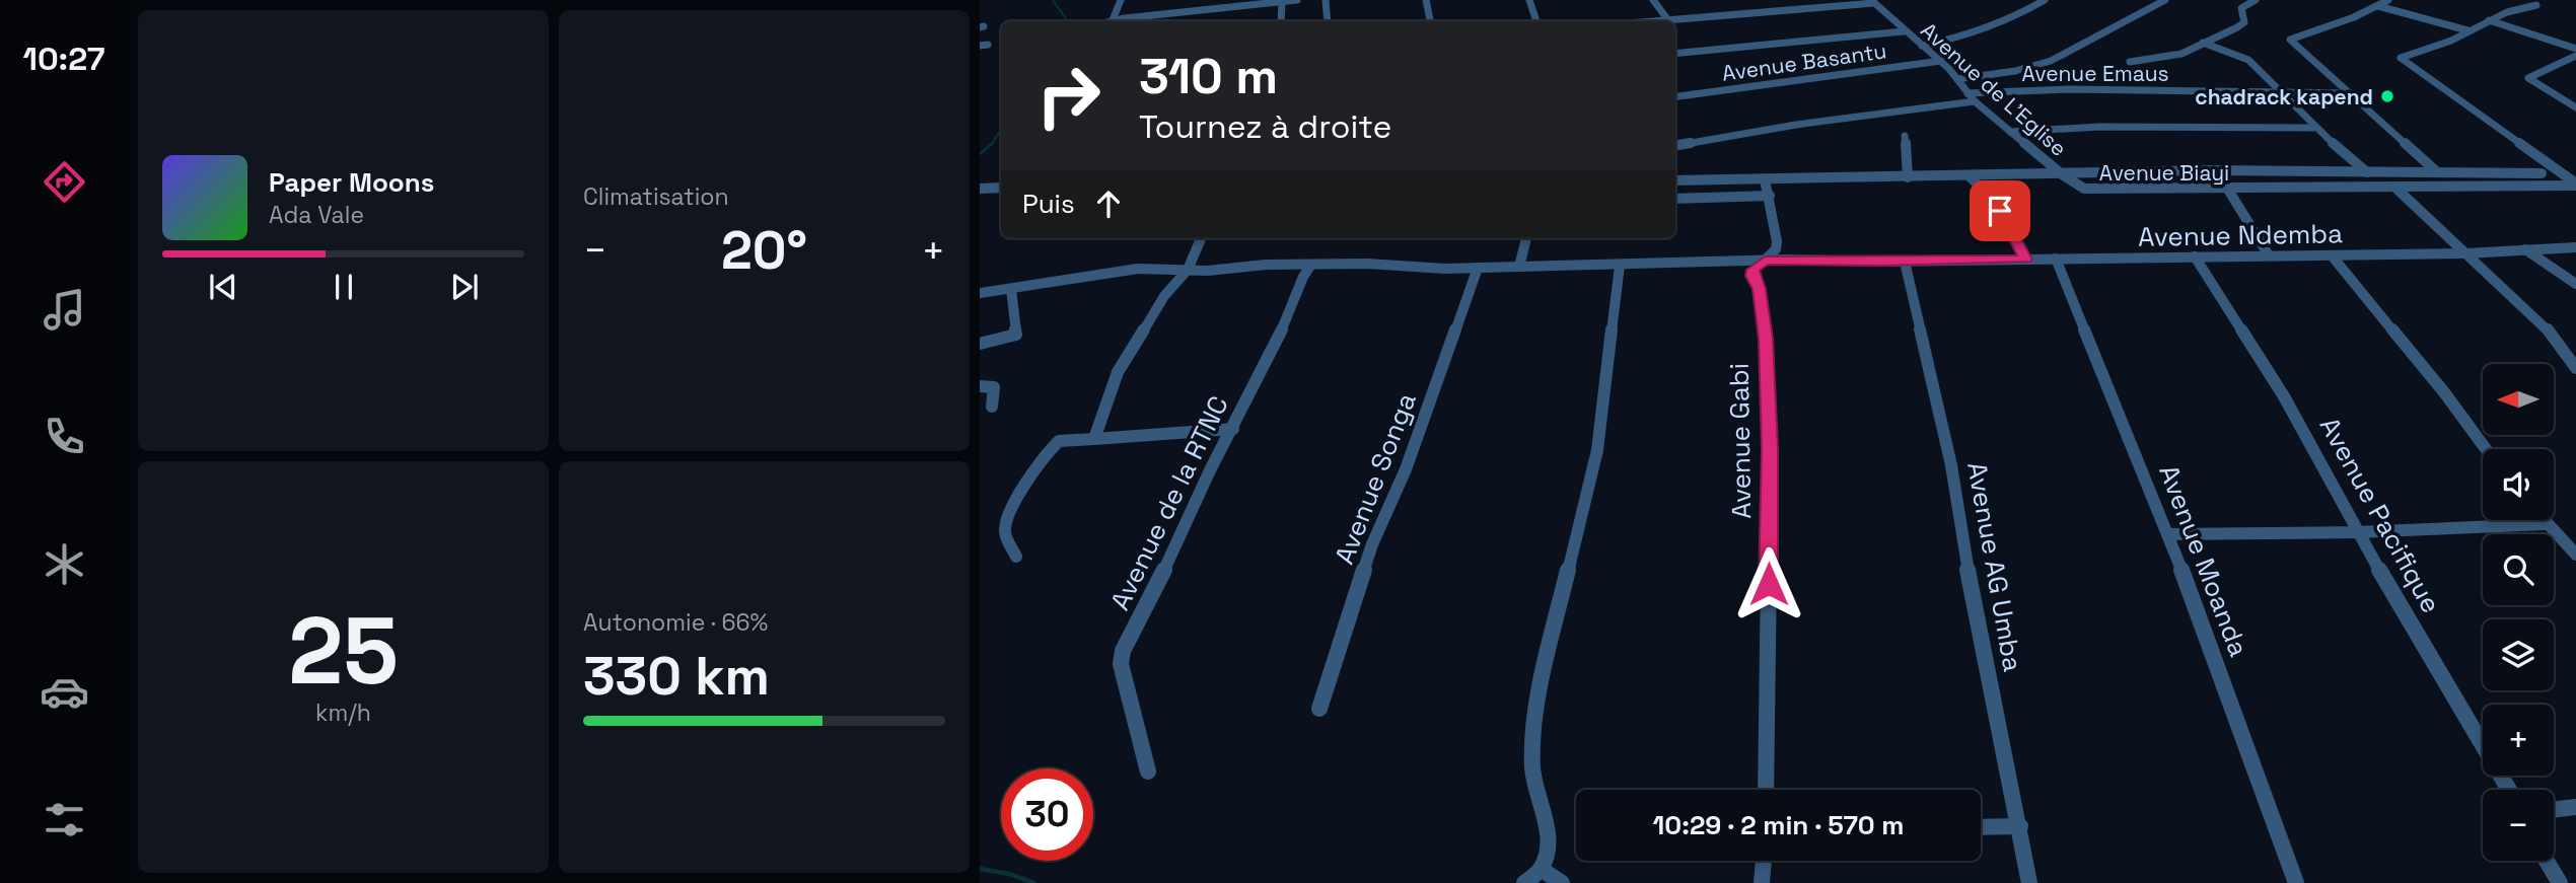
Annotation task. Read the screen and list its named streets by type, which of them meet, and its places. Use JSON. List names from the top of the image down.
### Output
{
  "streets": {
    "street": [
      "Avenue Basantu",
      "Avenue Emaus",
      "Avenue de L'Eglise",
      "Avenue Biayi",
      "Avenue Ndemba",
      "Avenue Gabi",
      "Avenue Songa",
      "Avenue de la RTNC",
      "Avenue Pacifique",
      "Avenue Moanda",
      "Avenue AG Umba"
    ]
  },
  "crossings": [
    ["Avenue Basantu", "Avenue de L'Eglise"],
    ["Avenue Emaus", "Avenue de L'Eglise"],
    ["Avenue de L'Eglise", "Avenue Biayi"],
    ["Avenue Biayi", "Avenue Gabi"],
    ["Avenue Ndemba", "Avenue Gabi"],
    ["Avenue Ndemba", "Avenue Songa"],
    ["Avenue Ndemba", "Avenue de la RTNC"],
    ["Avenue Ndemba", "Avenue Pacifique"],
    ["Avenue Ndemba", "Avenue Moanda"],
    ["Avenue Ndemba", "Avenue AG Umba"]
  ],
  "places": ["chadrack kapend"],
  "north": "left",
  "page": {
    "tabs": "10:27",
    "tile": [
      "Climatisation",
      ["25", "km/h"],
      ["Autonomie · 66%", "330 km"]
    ],
    "turn": ["310 m", "Tournez à droite"],
    "song": ["Paper Moons", "Ada Vale"],
    "then": "Puis",
    "heat": ["−", "20°", "+"],
    "map_buttons": ["+", "−"],
    "limit": "30",
    "trip": "10:29 · 2 min · 570 m"
  }
}
